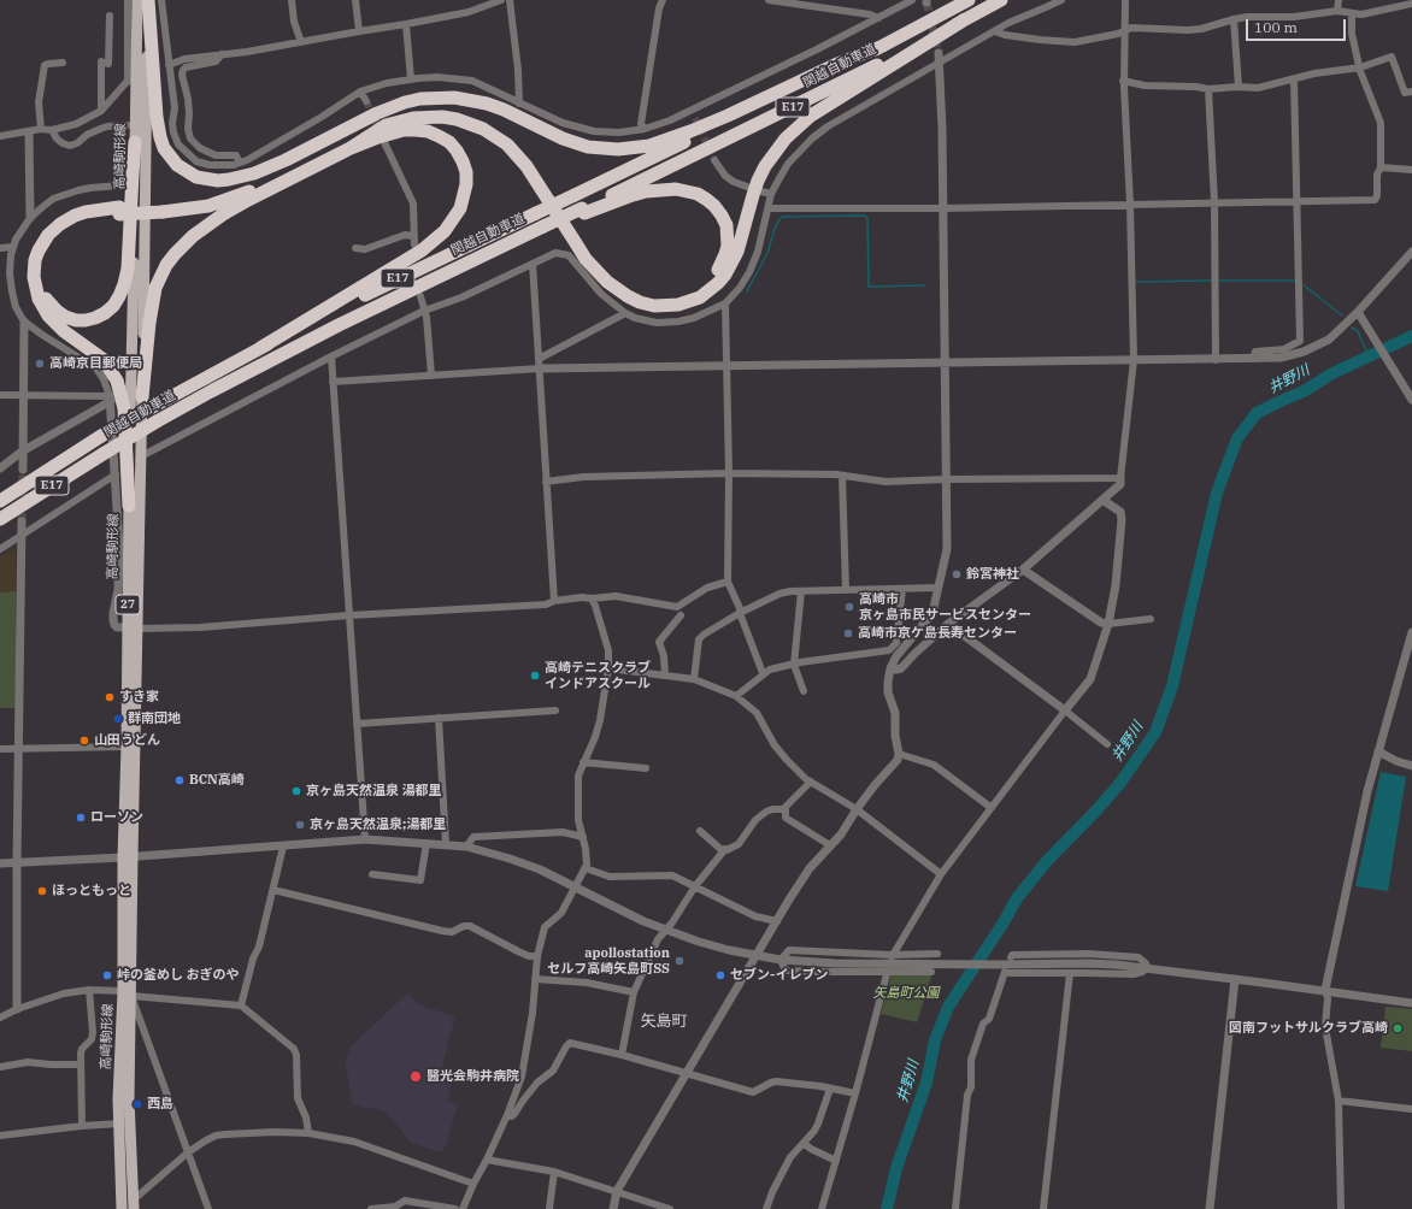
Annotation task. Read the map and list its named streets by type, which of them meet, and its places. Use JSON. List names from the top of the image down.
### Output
{
  "streets": {
    "highway": ["関越自動車道", "E17"],
    "main road": ["高崎駒形線", "27"]
  },
  "districts": ["矢島町"],
  "water": ["井野川"],
  "parks": ["矢島町公園"],
  "places": [
    "高崎京目郵便局",
    "鈴宮神社",
    "高崎市 京ヶ島市民サービスセンター",
    "高崎市京ケ島長寿センター",
    "高崎テニスクラブ インドアスクール",
    "すき家",
    "群南団地",
    "山田うどん",
    "BCN高崎",
    "京ヶ島天然温泉 湯都里",
    "ローソン",
    "京ヶ島天然温泉;湯都里",
    "ほっともっと",
    "apollostation セルフ高崎矢島町SS",
    "峠の釜めし おぎのや",
    "セブン-イレブン",
    "図南フットサルクラブ高崎",
    "醫光会駒井病院",
    "西島"
  ],
  "scale_bar": "100 m"
}
